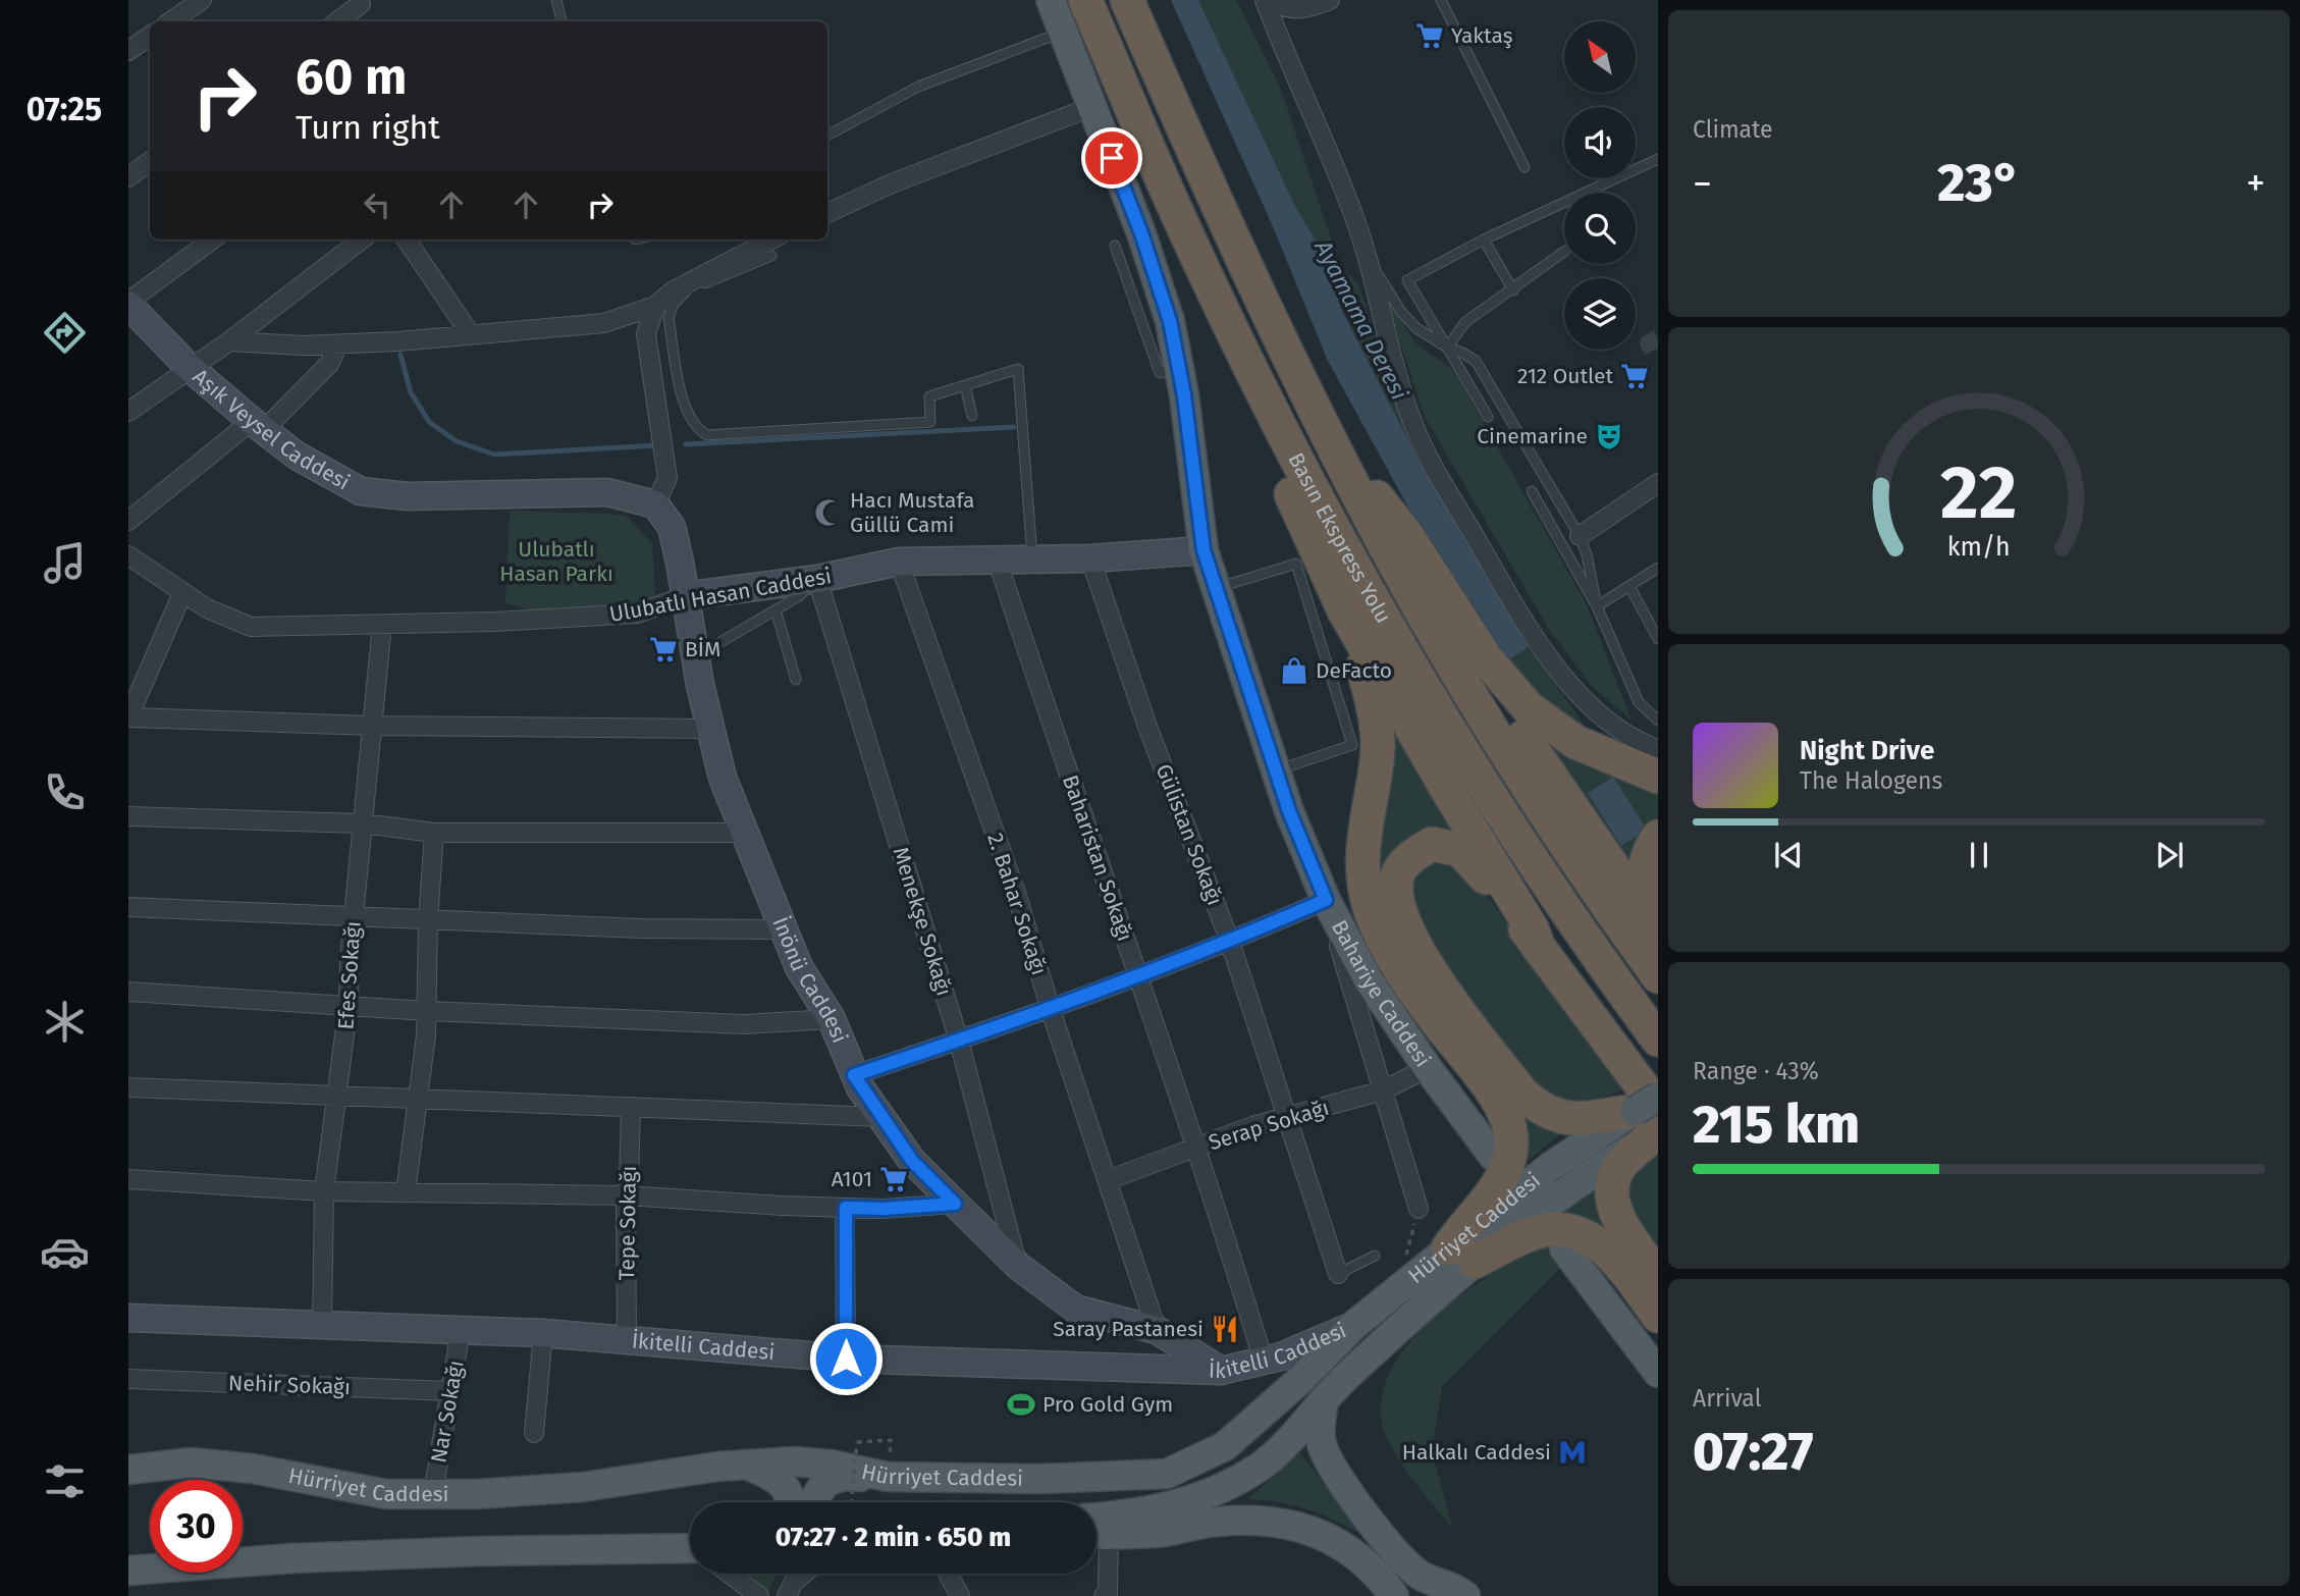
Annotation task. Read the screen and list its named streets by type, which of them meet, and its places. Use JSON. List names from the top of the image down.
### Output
{
  "streets": {
    "highway": ["Basın Ekspress Yolu"],
    "main road": [
      "Aşık Veysel Caddesi",
      "Ulubatlı Hasan Caddesi",
      "İnönü Caddesi",
      "Bahariye Caddesi",
      "Hürriyet Caddesi",
      "İkitelli Caddesi"
    ],
    "street": [
      "Gülistan Sokağı",
      "Baharistan Sokağı",
      "2. Bahar Sokağı",
      "Menekşe Sokağı",
      "Efes Sokağı",
      "Serap Sokağı",
      "Tepe Sokağı",
      "Nehir Sokağı",
      "Nar Sokağı"
    ]
  },
  "crossings": [
    ["Aşık Veysel Caddesi", "İnönü Caddesi"],
    ["Ulubatlı Hasan Caddesi", "Gülistan Sokağı"],
    ["Ulubatlı Hasan Caddesi", "Baharistan Sokağı"],
    ["Ulubatlı Hasan Caddesi", "2. Bahar Sokağı"],
    ["Ulubatlı Hasan Caddesi", "Menekşe Sokağı"],
    ["Ulubatlı Hasan Caddesi", "Efes Sokağı"],
    ["Ulubatlı Hasan Caddesi", "İnönü Caddesi"],
    ["Ulubatlı Hasan Caddesi", "Bahariye Caddesi"],
    ["Gülistan Sokağı", "Serap Sokağı"],
    ["Baharistan Sokağı", "Serap Sokağı"],
    ["Baharistan Sokağı", "İkitelli Caddesi"],
    ["2. Bahar Sokağı", "İnönü Caddesi"],
    ["2. Bahar Sokağı", "Serap Sokağı"],
    ["Menekşe Sokağı", "İnönü Caddesi"],
    ["Efes Sokağı", "İkitelli Caddesi"],
    ["İnönü Caddesi", "İkitelli Caddesi"],
    ["Bahariye Caddesi", "Serap Sokağı"],
    ["Tepe Sokağı", "İkitelli Caddesi"],
    ["Hürriyet Caddesi", "İkitelli Caddesi"],
    ["Hürriyet Caddesi", "Nar Sokağı"],
    ["İkitelli Caddesi", "Nar Sokağı"],
    ["Nehir Sokağı", "Nar Sokağı"]
  ],
  "water": ["Ayamama Deresi"],
  "parks": ["Ulubatlı Hasan Parkı"],
  "places": {
    "supermarket": [
      "Yaktaş",
      "212 Outlet",
      "BİM",
      "A101"
    ],
    "theatre": ["Cinemarine"],
    "mosque": ["Hacı Mustafa Güllü Cami"],
    "shop": ["DeFacto"],
    "restaurant": ["Saray Pastanesi"],
    "sports": ["Pro Gold Gym"],
    "metro station": ["Halkalı Caddesi"]
  },
  "north": "top left",
  "page": {
    "tabs": "07:25",
    "tile": [
      "Climate",
      ["Range · 43%", "215 km"],
      ["Arrival", "07:27"]
    ],
    "turn": ["60 m", "Turn right"],
    "heat": ["−", "23°", "+"],
    "song": ["Night Drive", "The Halogens"],
    "limit": "30",
    "trip": "07:27 · 2 min · 650 m",
    "gauge": ["22", "km/h"]
  }
}
